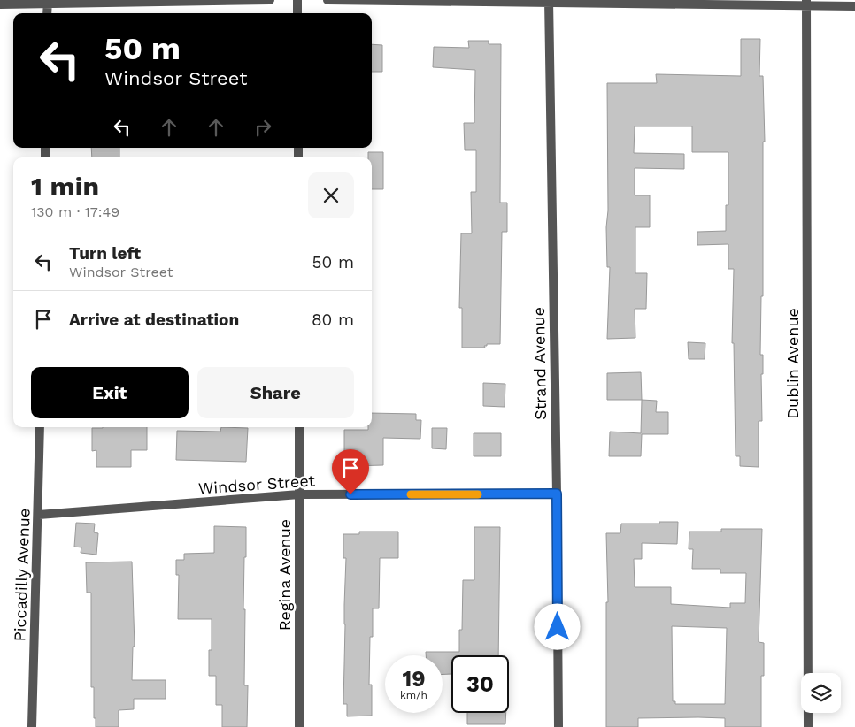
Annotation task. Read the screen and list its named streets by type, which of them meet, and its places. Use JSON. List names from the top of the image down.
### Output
{
  "streets": {
    "street": [
      "Strand Avenue",
      "Dublin Avenue",
      "Windsor Street",
      "Piccadilly Avenue",
      "Regina Avenue"
    ]
  },
  "crossings": [
    ["Strand Avenue", "Windsor Street"],
    ["Windsor Street", "Piccadilly Avenue"],
    ["Windsor Street", "Regina Avenue"]
  ],
  "page": {
    "turn": ["50 m", "Windsor Street"],
    "heading": ["1 min", "130 m · 17:49"],
    "list": [
      {
        "name": "Turn left",
        "note": "Windsor Street",
        "value": "50 m"
      },
      {
        "name": "Arrive at destination",
        "value": "80 m"
      }
    ],
    "buttons": ["Exit", "Share"],
    "speed": "19 km/h",
    "limit": "30"
  }
}
